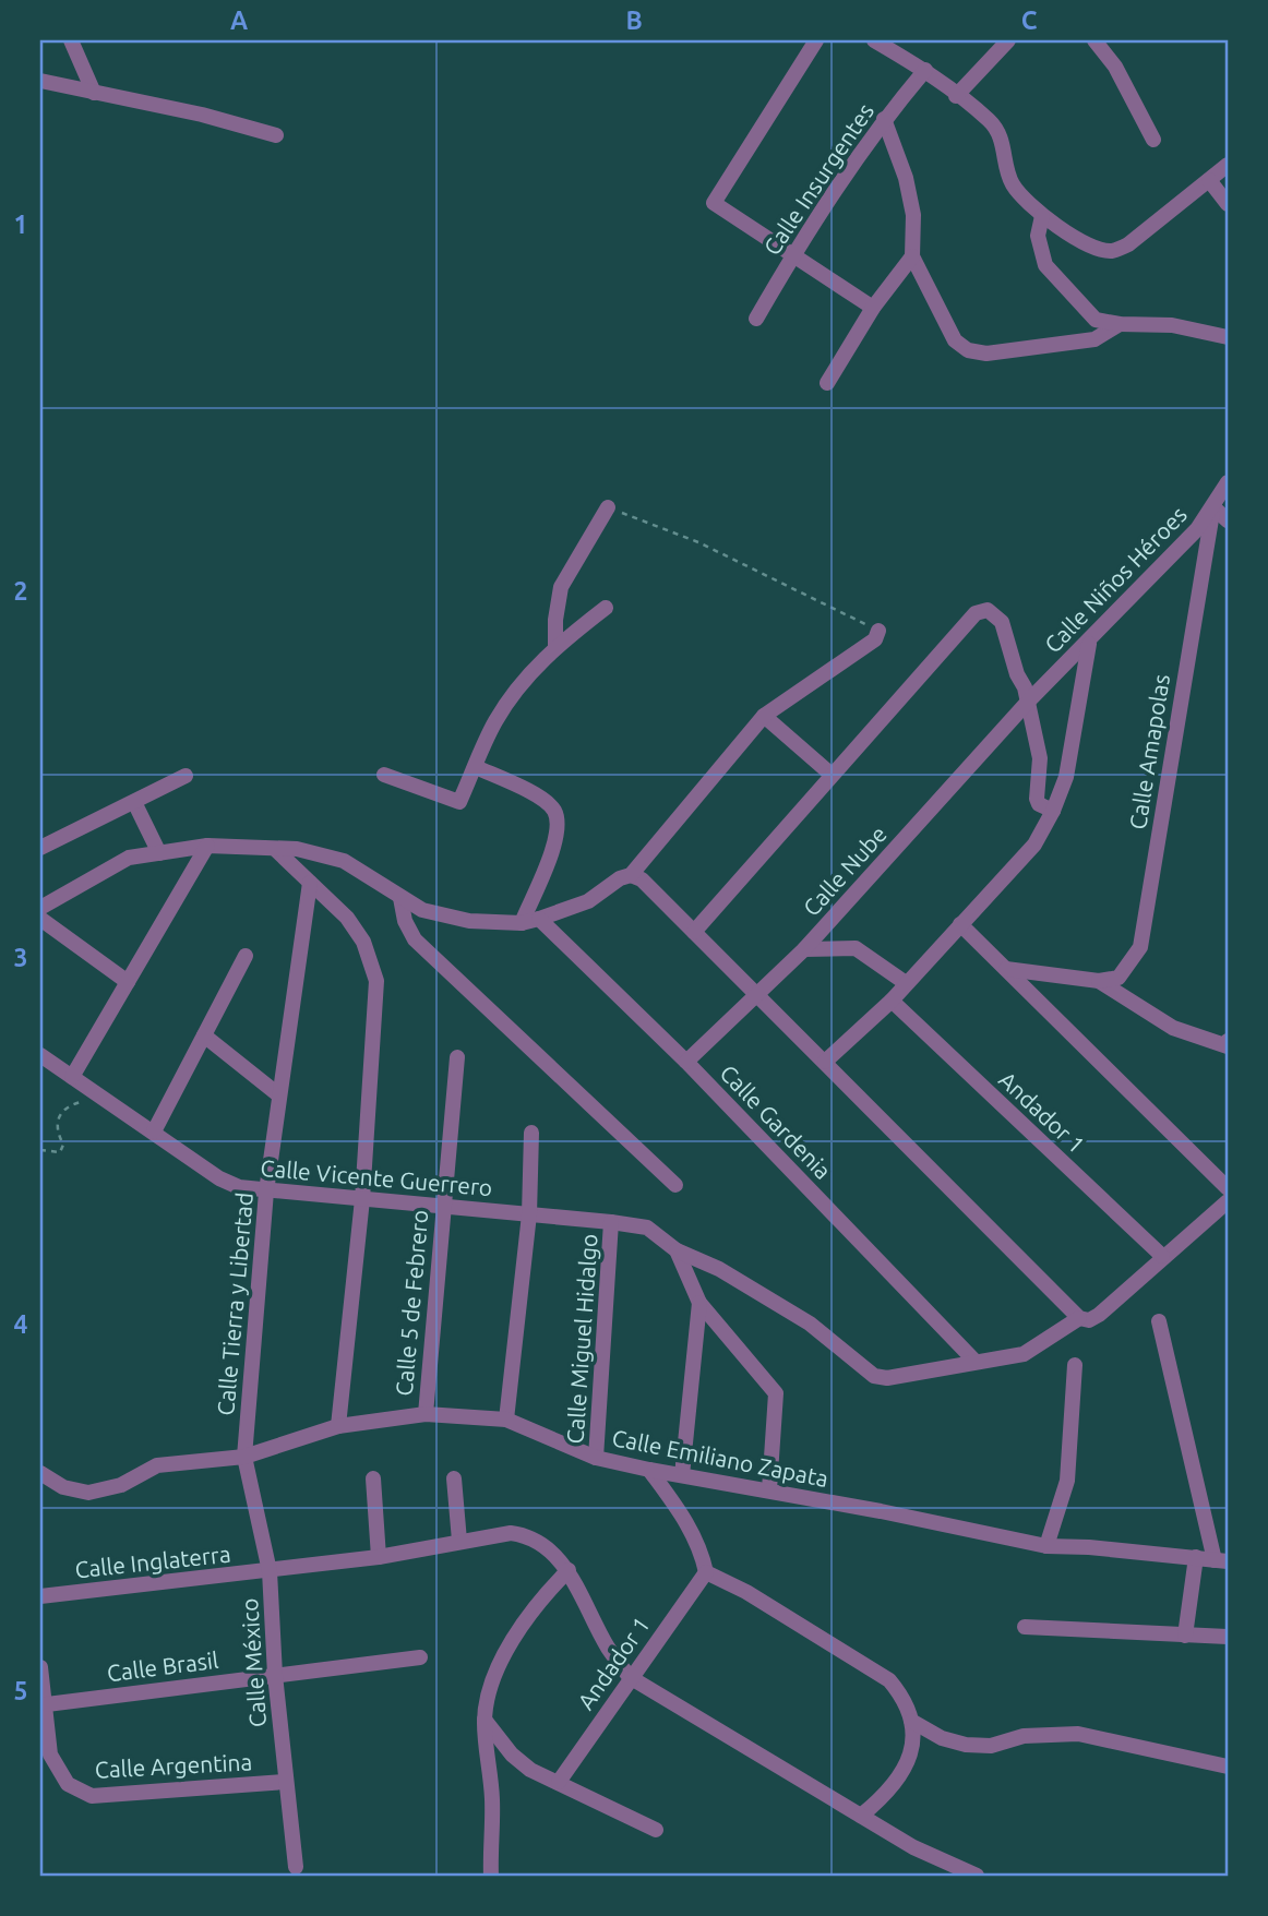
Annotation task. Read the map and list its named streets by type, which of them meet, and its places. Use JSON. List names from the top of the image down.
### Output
{
  "streets": {
    "street": [
      "Calle Insurgentes",
      "Calle Niños Héroes",
      "Calle Amapolas",
      "Calle Nube",
      "Andador 1",
      "Calle Gardenia",
      "Calle Vicente Guerrero",
      "Calle 5 de Febrero",
      "Calle Tierra y Libertad",
      "Calle Miguel Hidalgo",
      "Calle Emiliano Zapata",
      "Calle Inglaterra",
      "Calle México",
      "Calle Brasil",
      "Calle Argentina"
    ]
  },
  "crossings": [
    ["Calle Niños Héroes", "Calle Amapolas"],
    ["Calle Niños Héroes", "Calle Nube"],
    ["Calle Nube", "Calle Gardenia"],
    ["Andador 1", "Calle Vicente Guerrero"],
    ["Calle Gardenia", "Calle Vicente Guerrero"],
    ["Calle Vicente Guerrero", "Calle 5 de Febrero"],
    ["Calle Vicente Guerrero", "Calle Tierra y Libertad"],
    ["Calle Vicente Guerrero", "Calle Miguel Hidalgo"],
    ["Calle 5 de Febrero", "Calle Emiliano Zapata"],
    ["Calle Tierra y Libertad", "Calle Emiliano Zapata"],
    ["Calle Tierra y Libertad", "Calle México"],
    ["Calle Miguel Hidalgo", "Calle Emiliano Zapata"],
    ["Calle Emiliano Zapata", "Calle México"],
    ["Calle Inglaterra", "Calle México"],
    ["Calle México", "Calle Brasil"],
    ["Calle México", "Calle Argentina"]
  ],
  "grid": {
    "columns": ["A", "B", "C"],
    "rows": [
      "1",
      "2",
      "3",
      "4",
      "5"
    ]
  }
}
